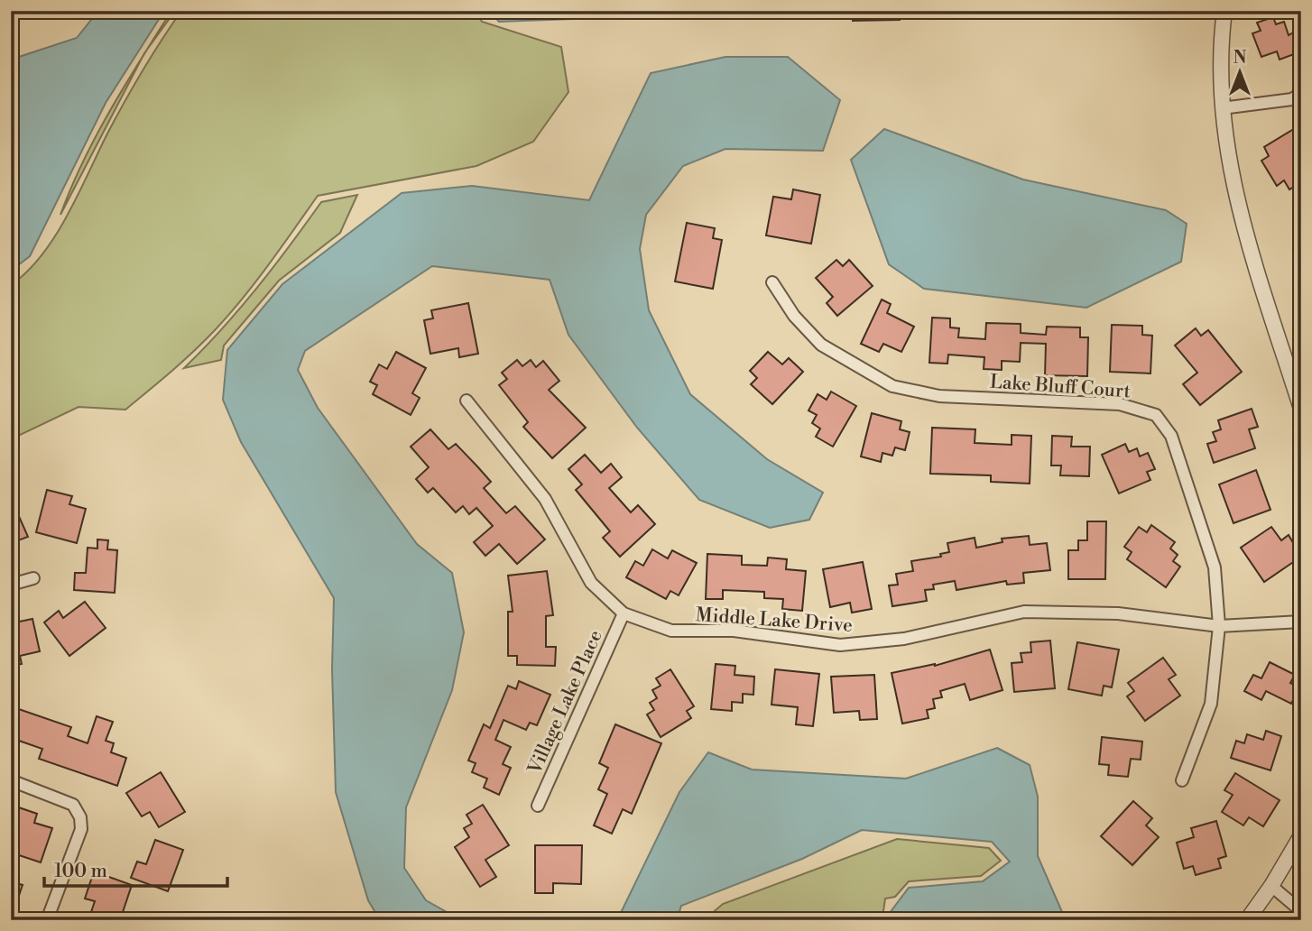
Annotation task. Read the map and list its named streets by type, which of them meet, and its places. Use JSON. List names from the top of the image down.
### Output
{
  "streets": {
    "street": ["Lake Bluff Court", "Middle Lake Drive", "Village Lake Place"]
  },
  "crossings": [
    ["Lake Bluff Court", "Middle Lake Drive"],
    ["Middle Lake Drive", "Village Lake Place"]
  ],
  "scale_bar": "100 m",
  "north": "top"
}
